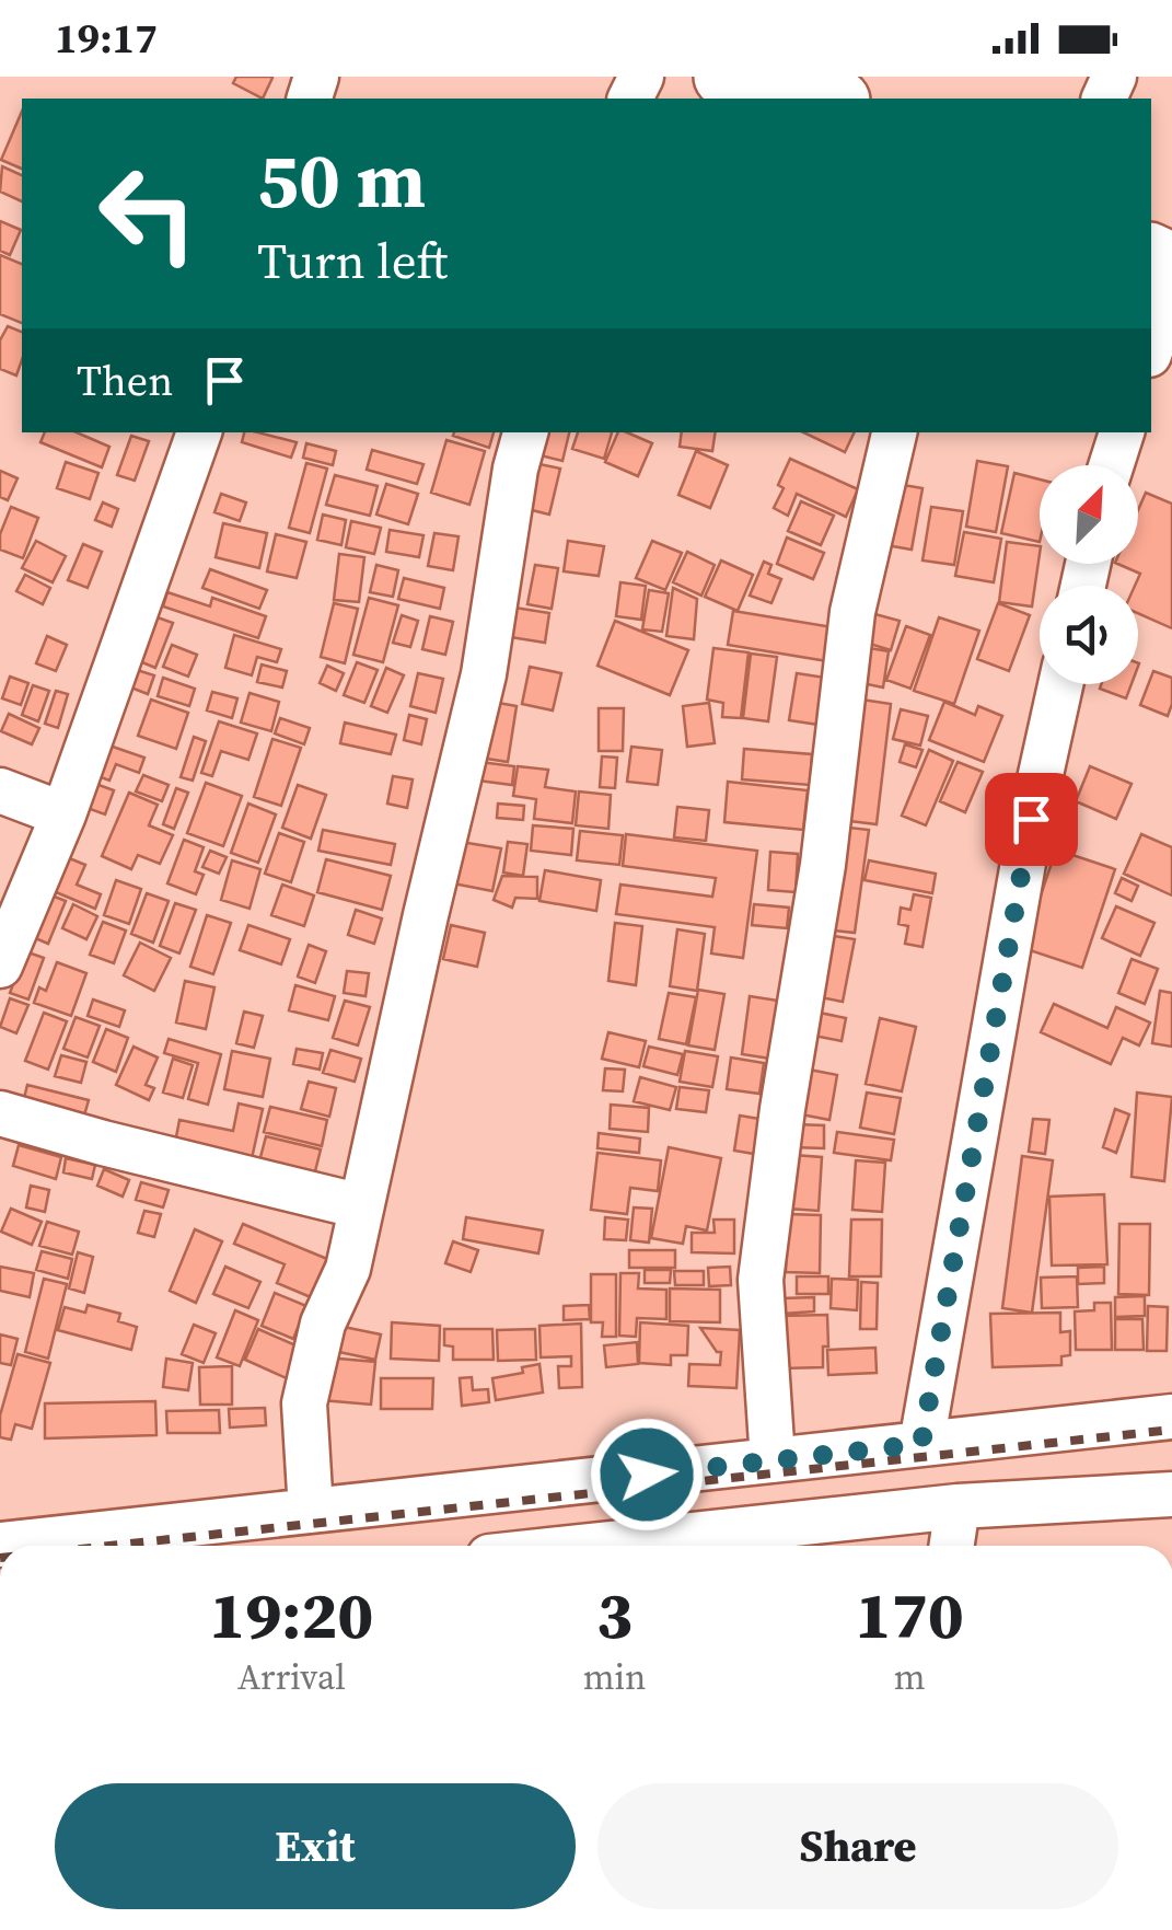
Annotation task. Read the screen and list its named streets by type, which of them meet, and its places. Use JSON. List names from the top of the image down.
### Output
{
  "north": "top right",
  "page": {
    "status": "19:17",
    "turn": ["50 m", "Turn left"],
    "then": "Then",
    "eta": [
      "19:20",
      "Arrival",
      "3",
      "min",
      "170",
      "m"
    ],
    "buttons": ["Exit", "Share"]
  }
}
